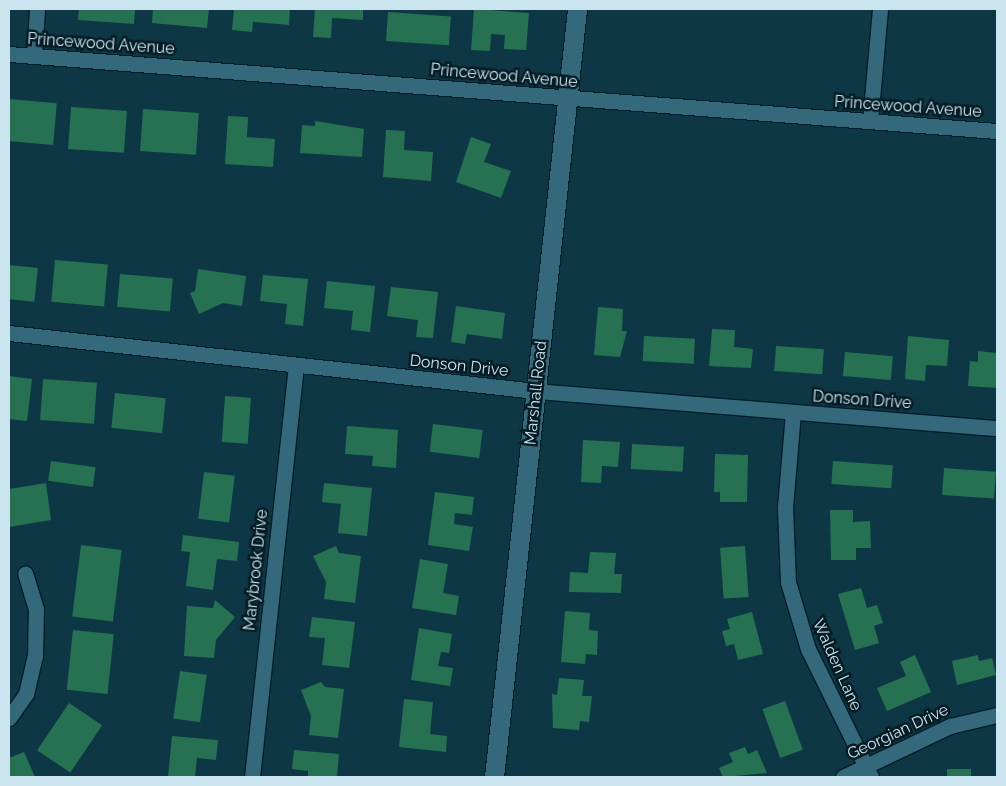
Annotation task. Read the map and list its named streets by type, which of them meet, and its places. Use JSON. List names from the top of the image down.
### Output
{
  "streets": {
    "street": [
      "Princewood Avenue",
      "Donson Drive",
      "Marshall Road",
      "Marybrook Drive",
      "Walden Lane",
      "Georgian Drive"
    ]
  },
  "crossings": [
    ["Princewood Avenue", "Marshall Road"],
    ["Donson Drive", "Marshall Road"],
    ["Donson Drive", "Marybrook Drive"],
    ["Donson Drive", "Walden Lane"],
    ["Walden Lane", "Georgian Drive"]
  ]
}
